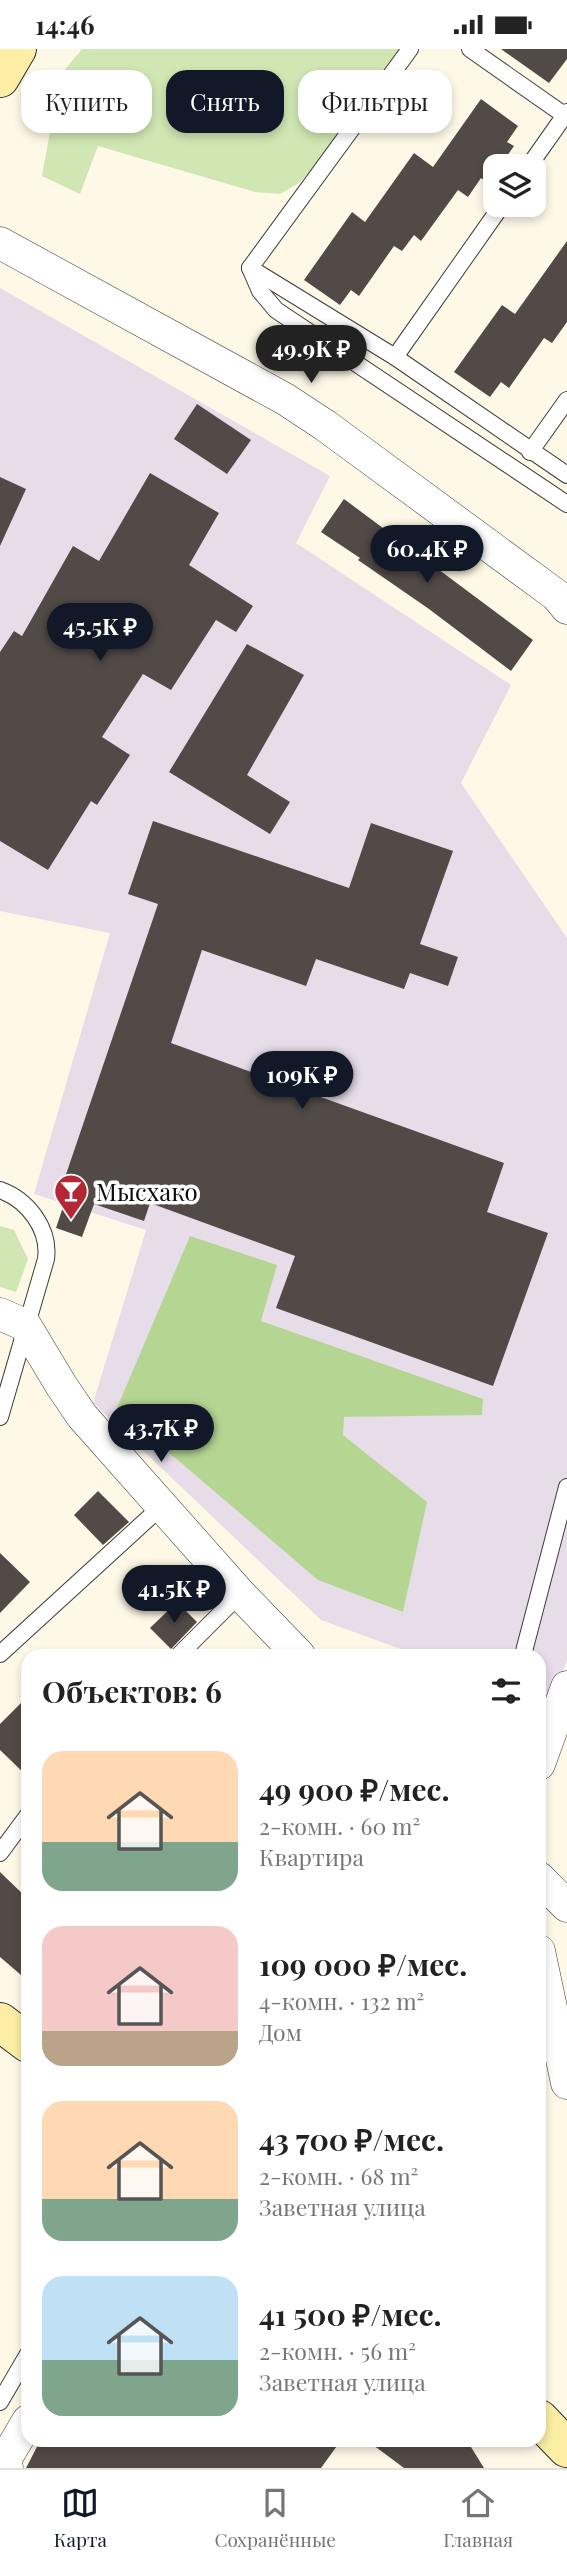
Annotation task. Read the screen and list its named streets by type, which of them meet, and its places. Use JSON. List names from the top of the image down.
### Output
{
  "places": {
    "bar": ["Мысхако"]
  },
  "page": {
    "status": "14:46",
    "chip": ["Купить", "Снять", "Фильтры"],
    "price": [
      "49.9K ₽",
      "60.4K ₽",
      "45.5K ₽",
      "109K ₽",
      "43.7K ₽",
      "41.5K ₽"
    ],
    "heading": "Объектов: 6",
    "list": [
      {
        "name": "49 900 ₽/мес.",
        "note": "2-комн. · 60 m² · Квартира"
      },
      {
        "name": "109 000 ₽/мес.",
        "note": "4-комн. · 132 m² · Дом"
      },
      {
        "name": "43 700 ₽/мес.",
        "note": "2-комн. · 68 m² · Заветная улица"
      },
      {
        "name": "41 500 ₽/мес.",
        "note": "2-комн. · 56 m² · Заветная улица"
      }
    ],
    "tabs": ["Карта", "Сохранённые", "Главная"]
  }
}
